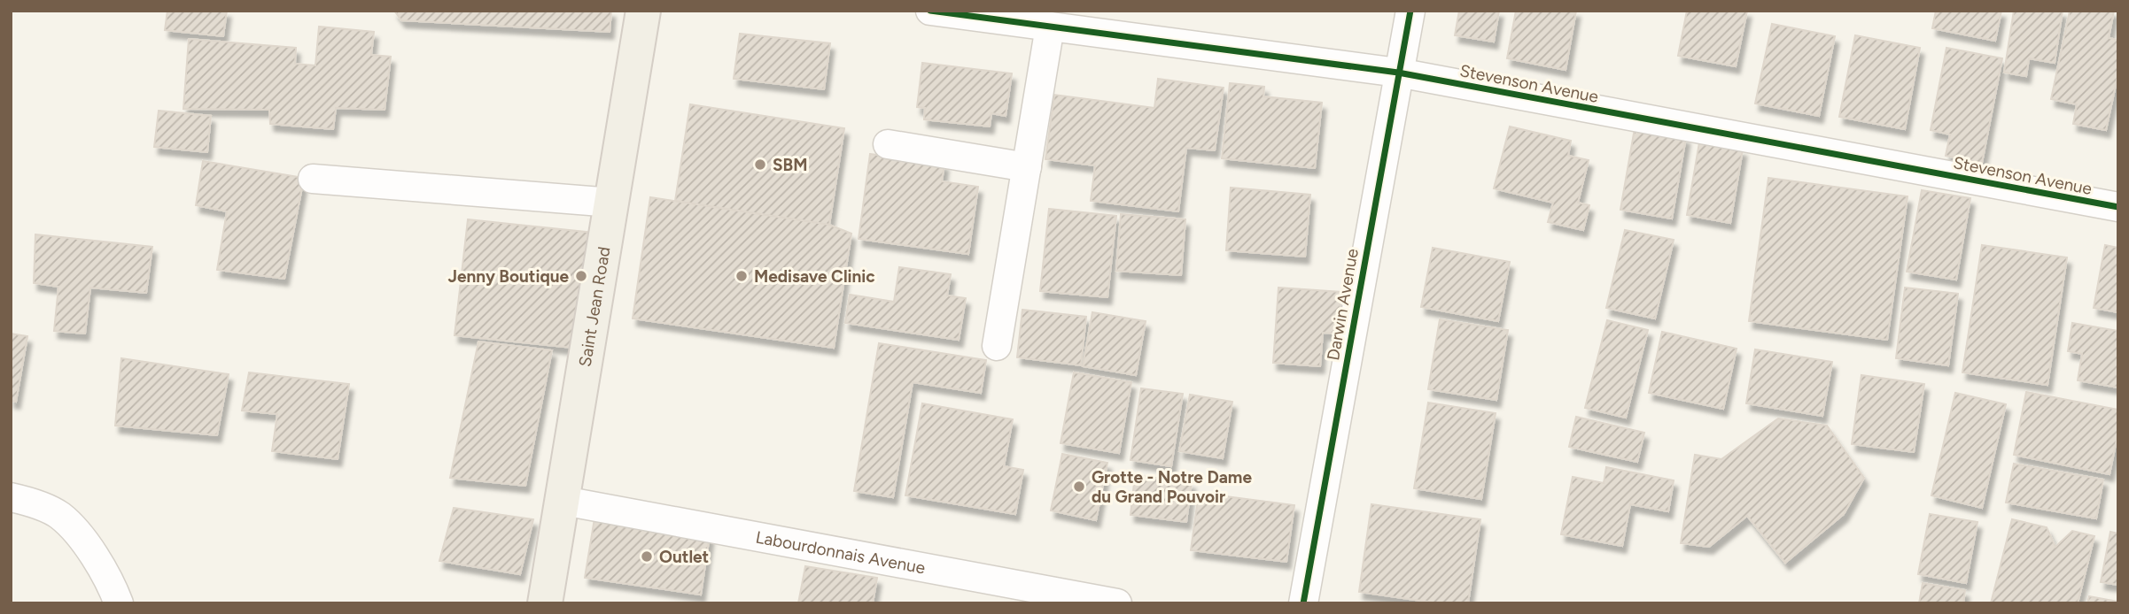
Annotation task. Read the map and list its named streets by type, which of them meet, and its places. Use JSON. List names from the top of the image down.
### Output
{
  "streets": {
    "main road": ["Saint Jean Road"],
    "street": ["Stevenson Avenue", "Darwin Avenue", "Labourdonnais Avenue"]
  },
  "crossings": [
    ["Stevenson Avenue", "Darwin Avenue"],
    ["Saint Jean Road", "Labourdonnais Avenue"]
  ],
  "places": [
    "SBM",
    "Jenny Boutique",
    "Medisave Clinic",
    "Grotte - Notre Dame du Grand Pouvoir",
    "Outlet"
  ]
}
